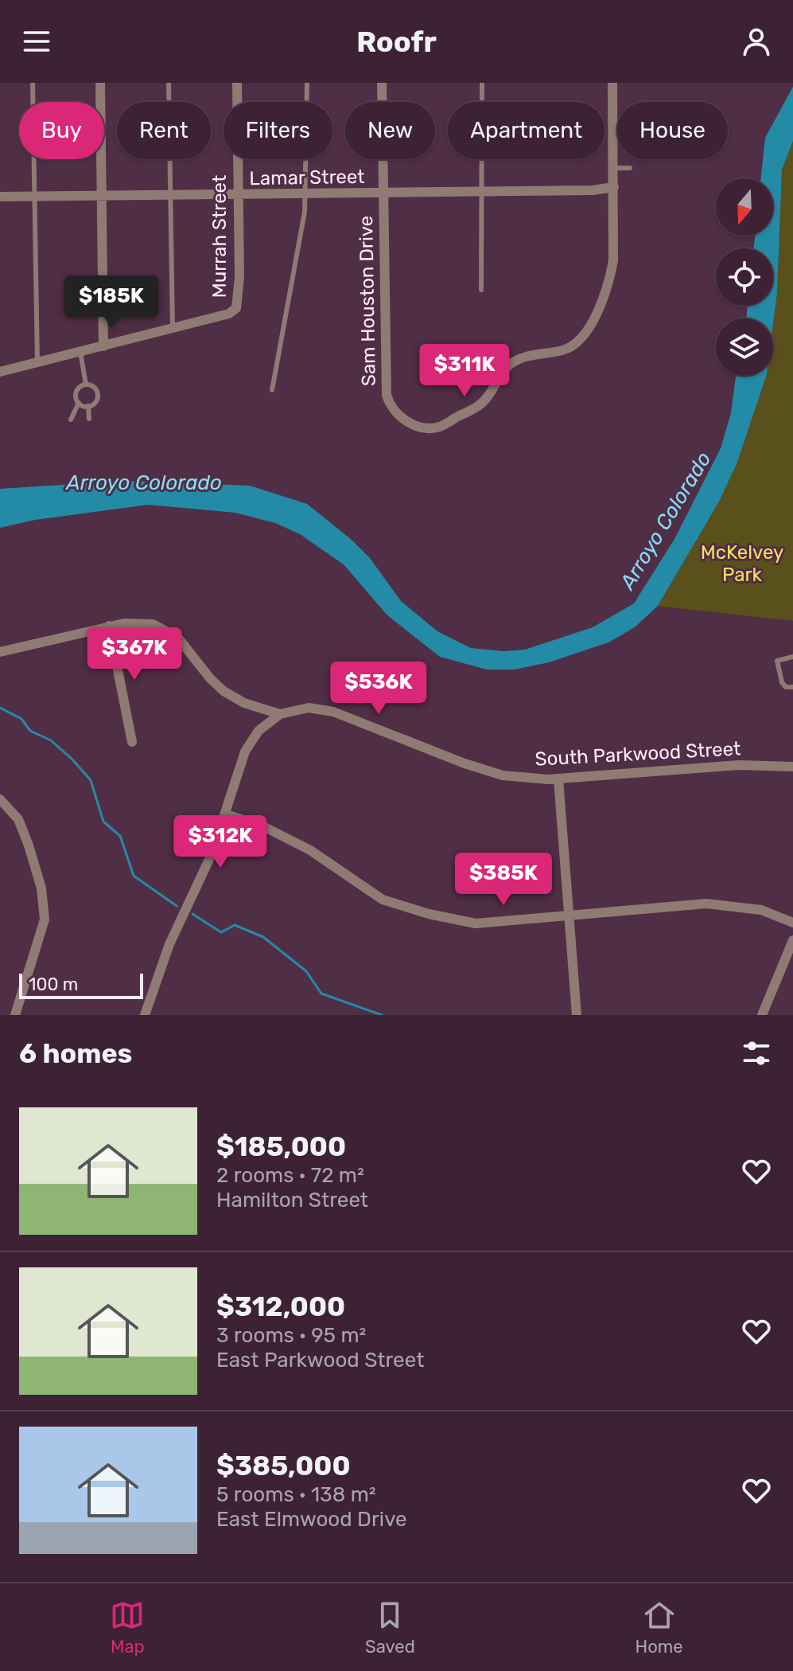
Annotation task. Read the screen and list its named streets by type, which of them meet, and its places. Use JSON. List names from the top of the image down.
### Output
{
  "streets": {
    "street": [
      "Lamar Street",
      "Murrah Street",
      "Sam Houston Drive",
      "South Parkwood Street"
    ]
  },
  "crossings": [
    ["Lamar Street", "Murrah Street"],
    ["Lamar Street", "Sam Houston Drive"]
  ],
  "water": ["Arroyo Colorado"],
  "parks": ["McKelvey Park"],
  "scale_bar": "100 m",
  "north": "bottom",
  "page": {
    "header": "Roofr",
    "chip": [
      "Buy",
      "Rent",
      "Filters",
      "New",
      "Apartment",
      "House"
    ],
    "price": [
      "$185K",
      "$311K",
      "$367K",
      "$536K",
      "$312K",
      "$385K"
    ],
    "scale": "100 m",
    "heading": "6 homes",
    "list": [
      {
        "name": "$185,000",
        "note": "2 rooms · 72 m² · Hamilton Street"
      },
      {
        "name": "$312,000",
        "note": "3 rooms · 95 m² · East Parkwood Street"
      },
      {
        "name": "$385,000",
        "note": "5 rooms · 138 m² · East Elmwood Drive"
      }
    ],
    "tabs": ["Map", "Saved", "Home"]
  }
}
